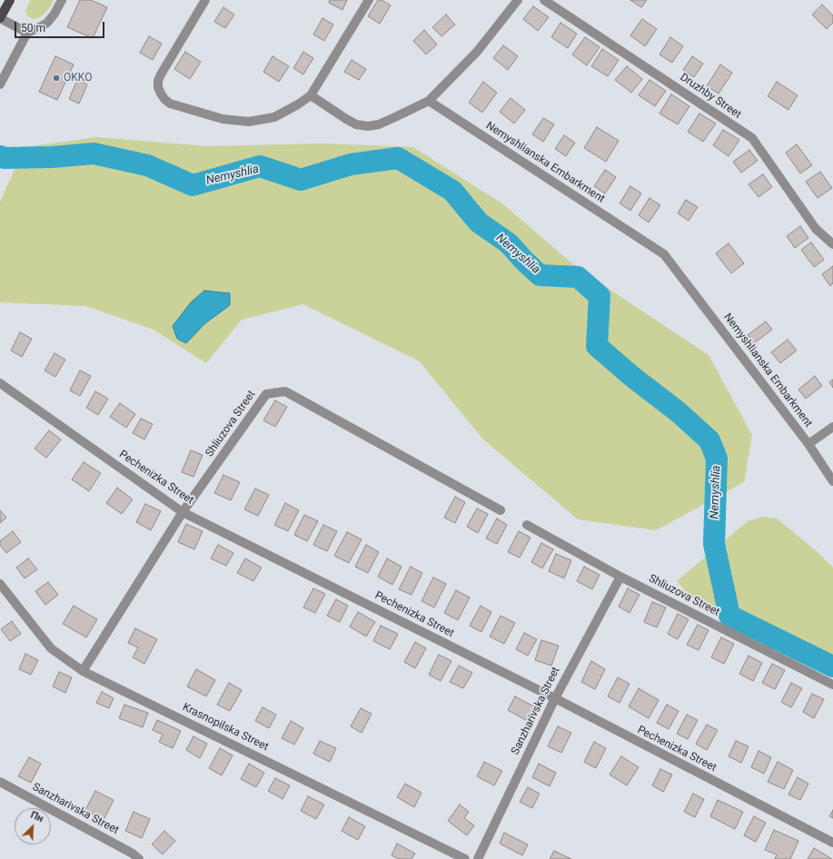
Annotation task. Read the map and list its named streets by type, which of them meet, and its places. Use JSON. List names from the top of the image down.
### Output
{
  "streets": {
    "street": [
      "Druzhby Street",
      "Nemyshlianska Embarkment",
      "Shliuzova Street",
      "Pechenizka Street",
      "Sanzharivska Street",
      "Krasnopilska Street"
    ]
  },
  "crossings": [
    ["Shliuzova Street", "Pechenizka Street"],
    ["Shliuzova Street", "Sanzharivska Street"],
    ["Shliuzova Street", "Krasnopilska Street"],
    ["Pechenizka Street", "Sanzharivska Street"]
  ],
  "water": ["Nemyshlia"],
  "places": ["OKKO"],
  "scale_bar": "50 m",
  "north": "top right"
}
